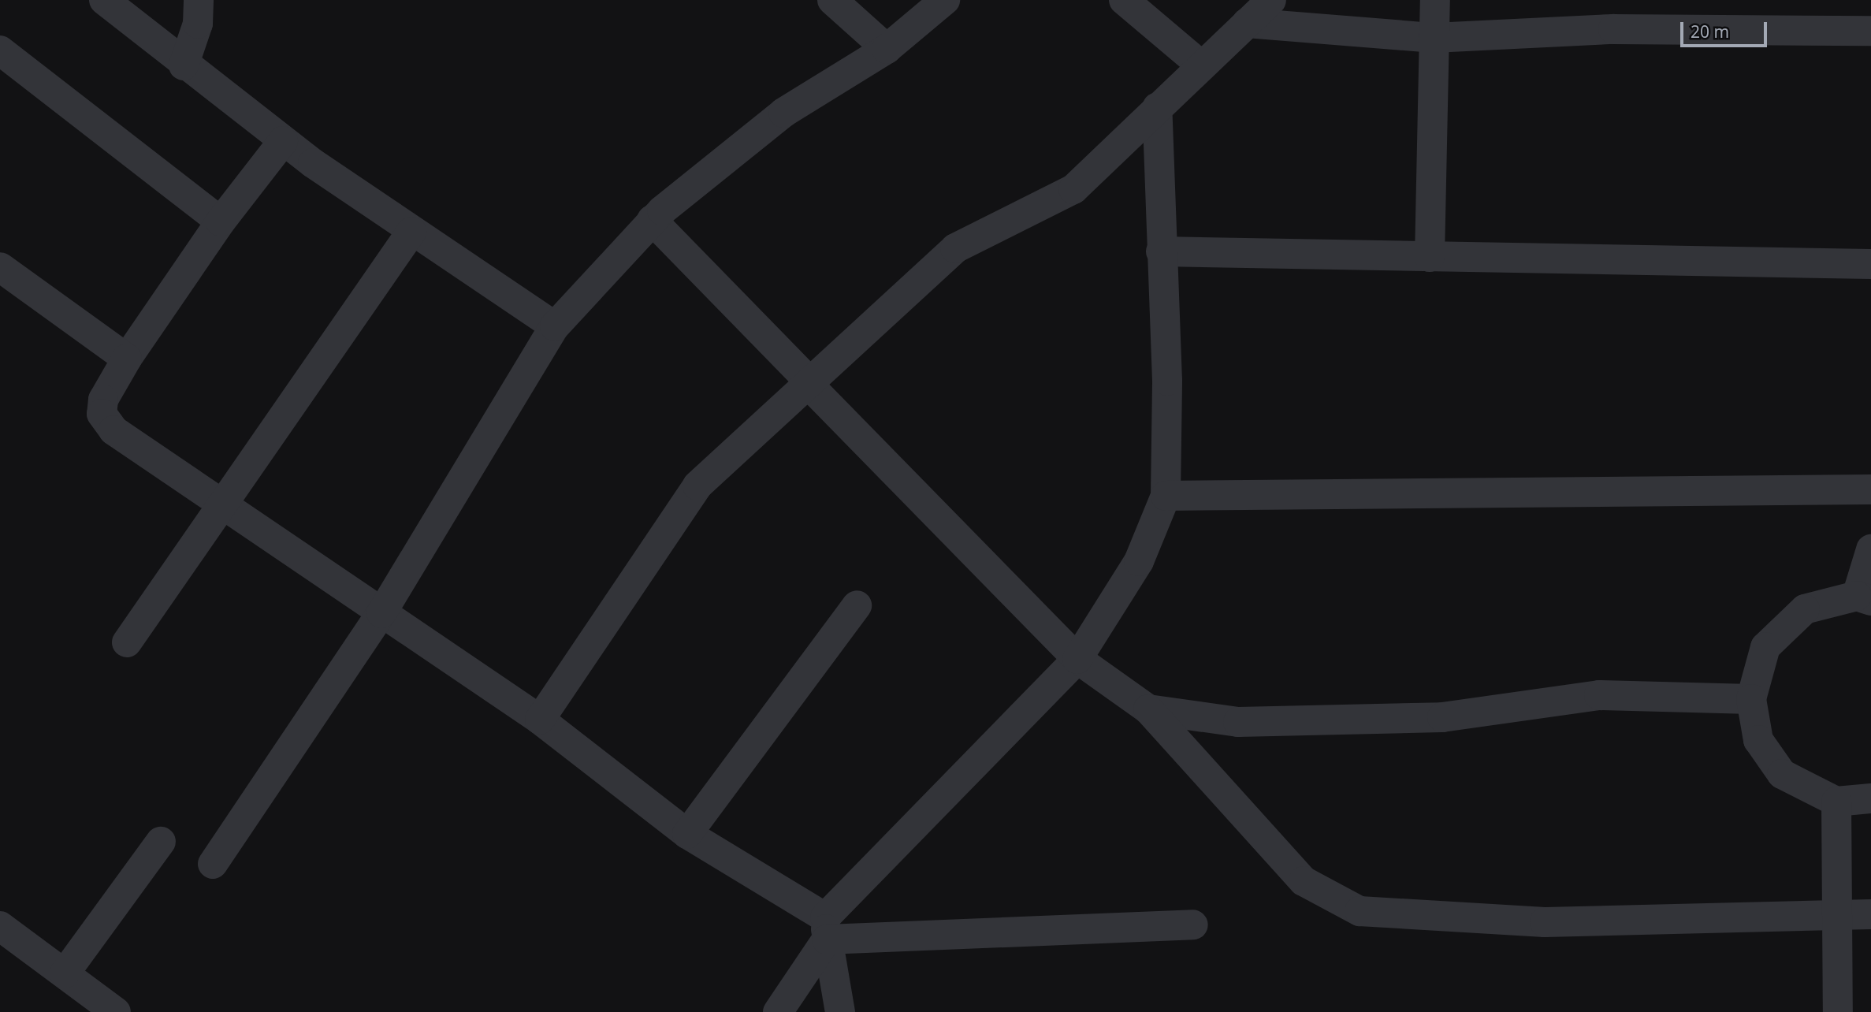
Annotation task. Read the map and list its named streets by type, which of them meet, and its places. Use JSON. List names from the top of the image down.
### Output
{
  "scale_bar": "20 m"
}
